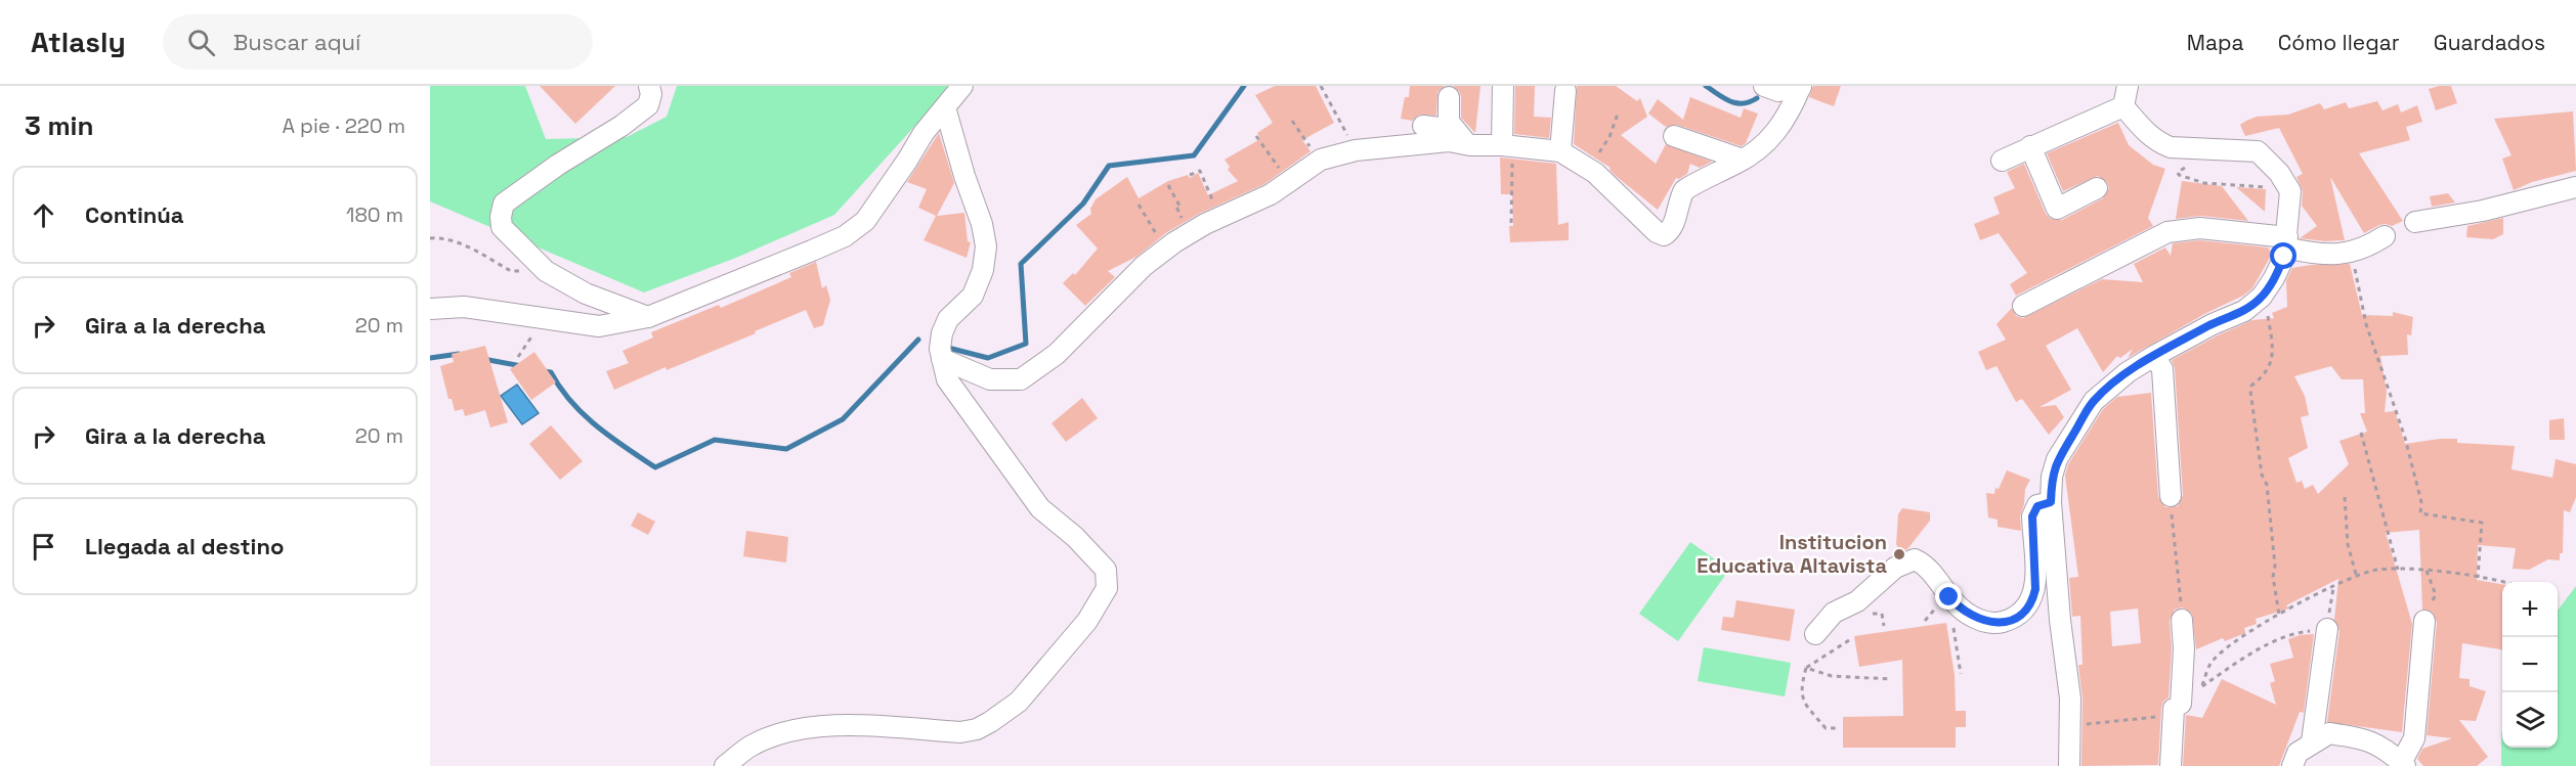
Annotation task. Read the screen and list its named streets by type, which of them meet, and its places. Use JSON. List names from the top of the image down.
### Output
{
  "places": ["Institucion Educativa Altavista"],
  "page": {
    "header": "Atlasly",
    "search": "Buscar aquí",
    "nav": ["Mapa", "Cómo llegar", "Guardados"],
    "heading": ["3 min", "A pie · 220 m"],
    "list": [
      ["Continúa", "180 m"],
      ["Gira a la derecha", "20 m"],
      ["Gira a la derecha", "20 m"],
      "Llegada al destino"
    ],
    "map_buttons": ["+", "−"]
  }
}
